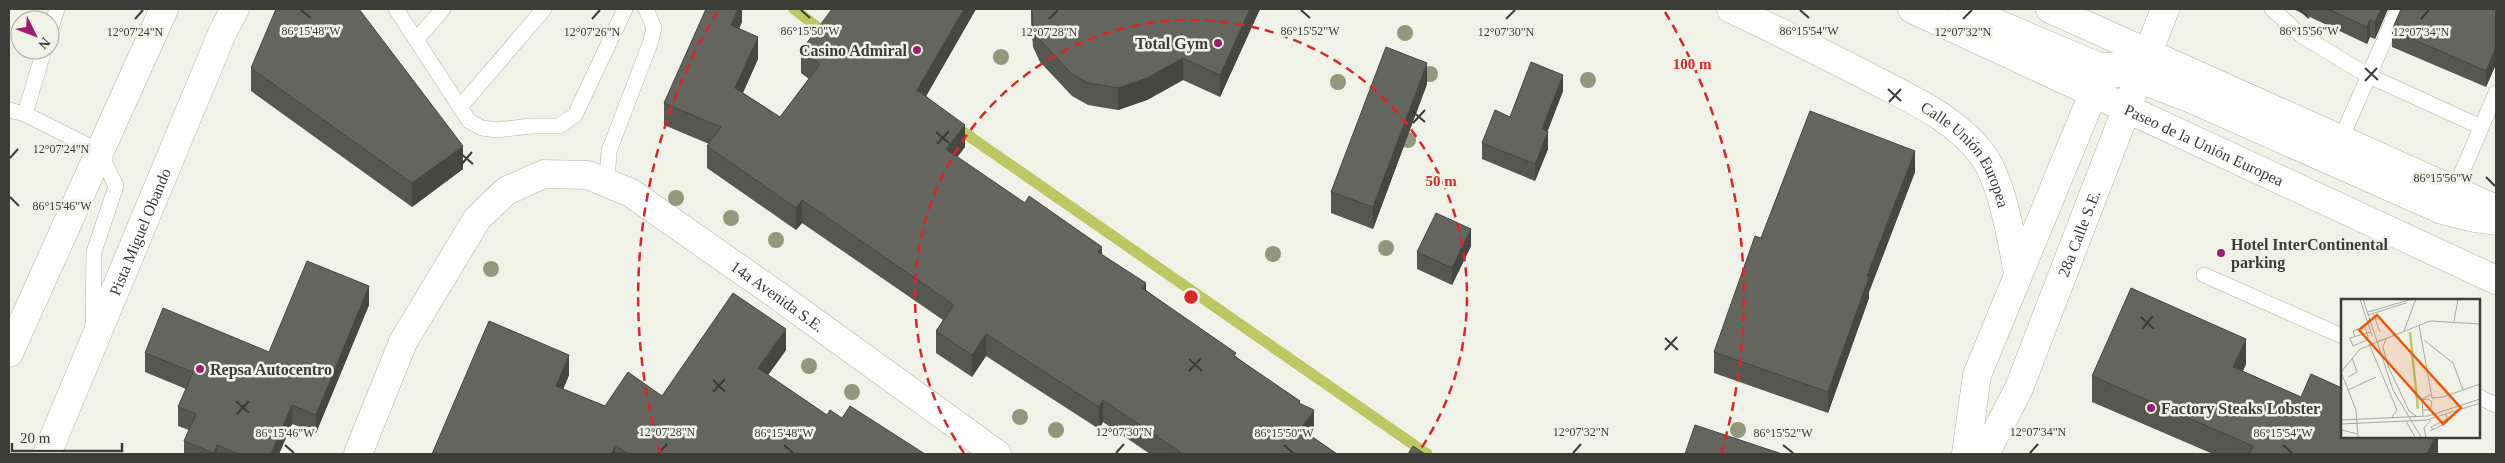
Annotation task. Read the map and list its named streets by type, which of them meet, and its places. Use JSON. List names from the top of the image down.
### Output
{
  "streets": {
    "main road": [
      "Paseo de la Unión Europea",
      "Calle Unión Europea",
      "Pista Miguel Obando",
      "28a Calle S.E.",
      "14a Avenida S.E."
    ]
  },
  "crossings": [
    ["Paseo de la Unión Europea", "28a Calle S.E."]
  ],
  "places": [
    "Total Gym",
    "Casino Admiral",
    "Hotel InterContinental parking",
    "Repsa Autocentro",
    "Factory Steaks Lobster"
  ],
  "scale_bar": "20 m",
  "north": "bottom right",
  "coordinates": [
    "86°15'48\"W",
    "86°15'52\"W",
    "86°15'56\"W",
    "86°15'50\"W",
    "86°15'54\"W",
    "12°07'24\"N",
    "12°07'26\"N",
    "12°07'28\"N",
    "12°07'30\"N",
    "12°07'32\"N",
    "12°07'34\"N",
    "86°15'46\"W"
  ],
  "rings": ["100 m", "50 m"]
}
